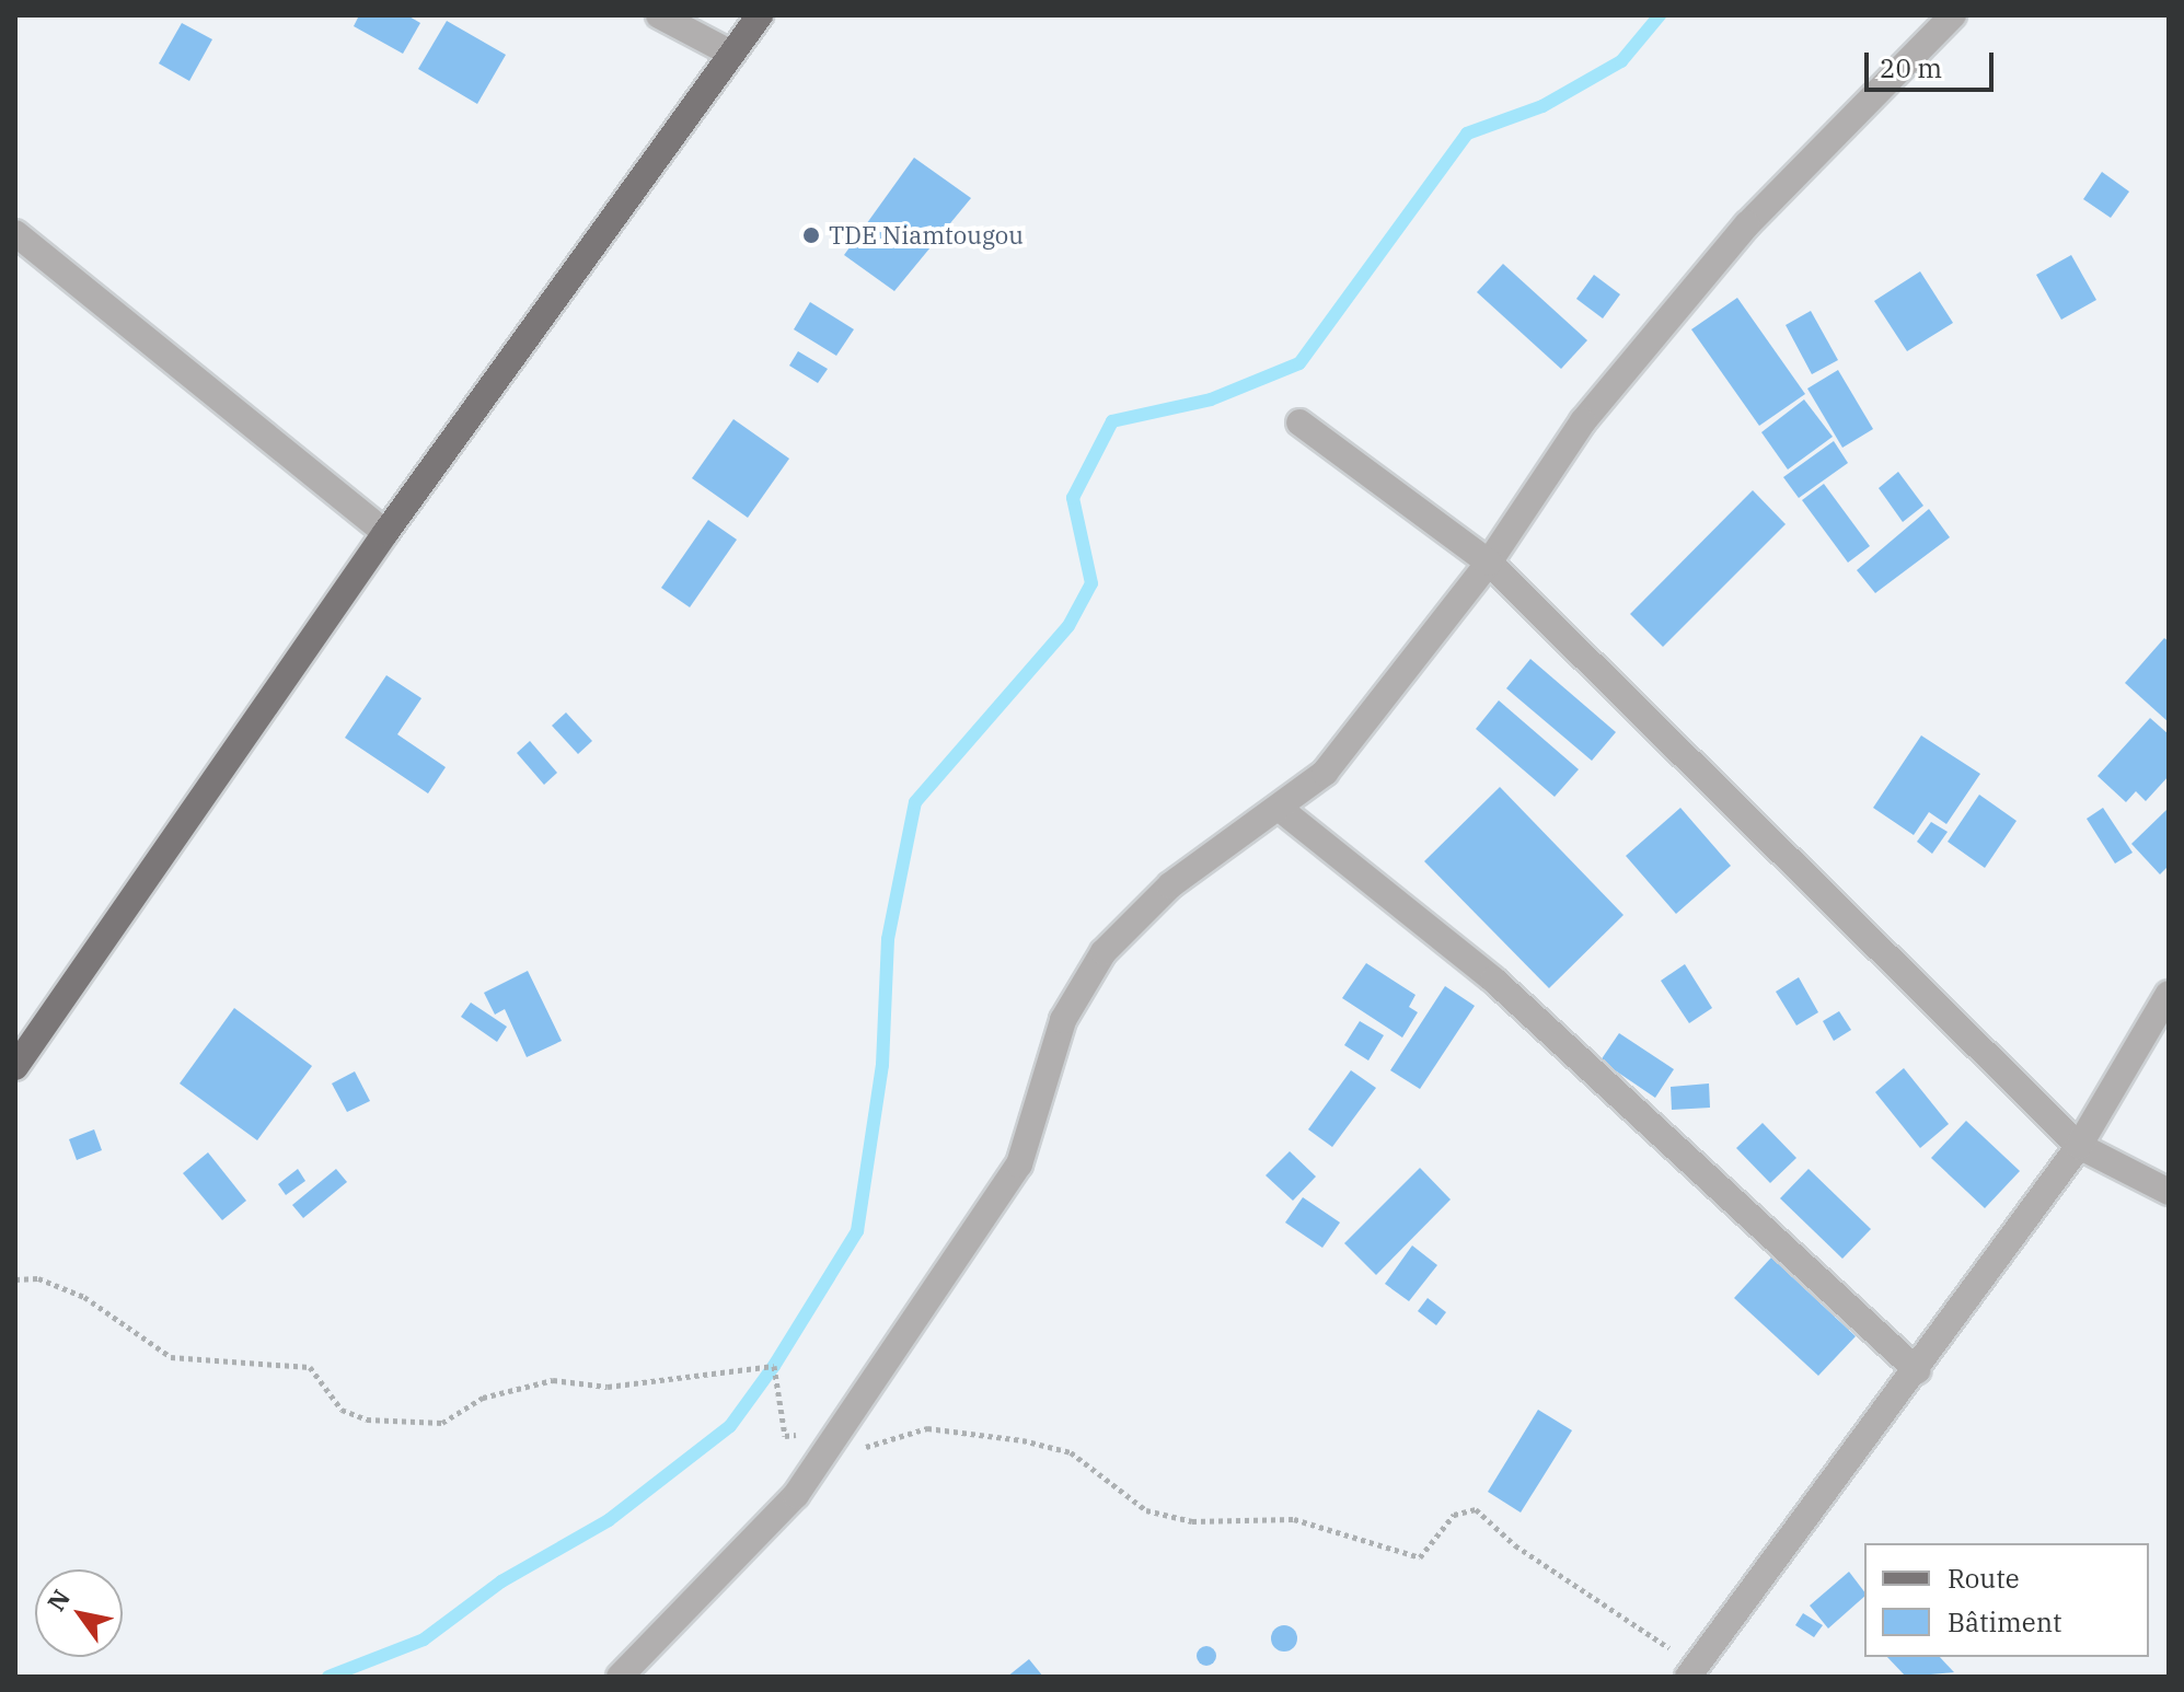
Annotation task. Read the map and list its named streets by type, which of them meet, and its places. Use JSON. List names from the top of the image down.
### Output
{
  "places": ["TDE Niamtougou"],
  "legend": ["Route", "Bâtiment"],
  "scale_bar": "20 m",
  "north": "top left"
}
